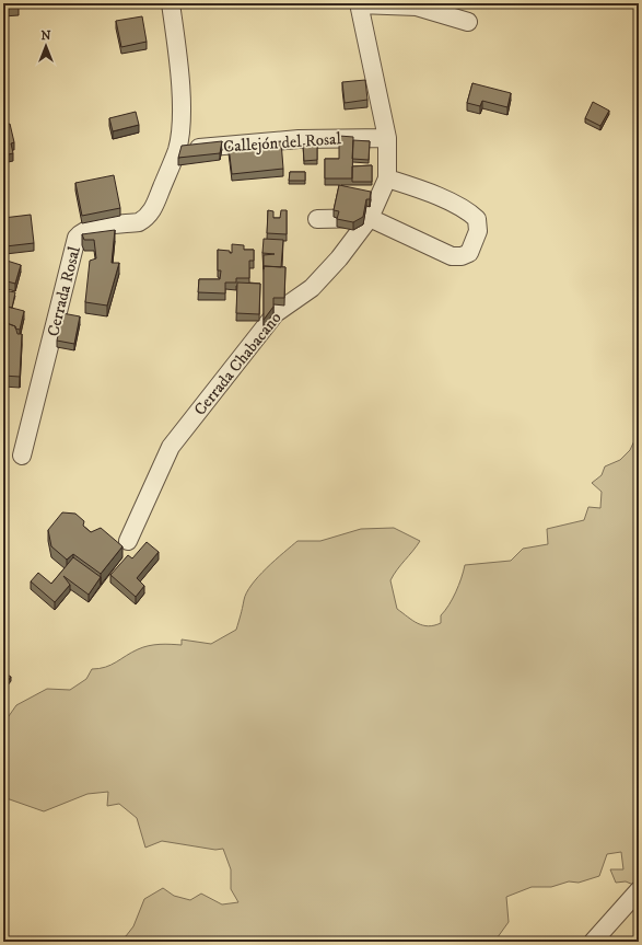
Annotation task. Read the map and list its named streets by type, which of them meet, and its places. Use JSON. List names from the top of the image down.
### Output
{
  "streets": {
    "street": ["Callejón del Rosal", "Cerrada Rosal", "Cerrada Chabacano"]
  },
  "crossings": [
    ["Callejón del Rosal", "Cerrada Rosal"],
    ["Callejón del Rosal", "Cerrada Chabacano"]
  ],
  "north": "top"
}
